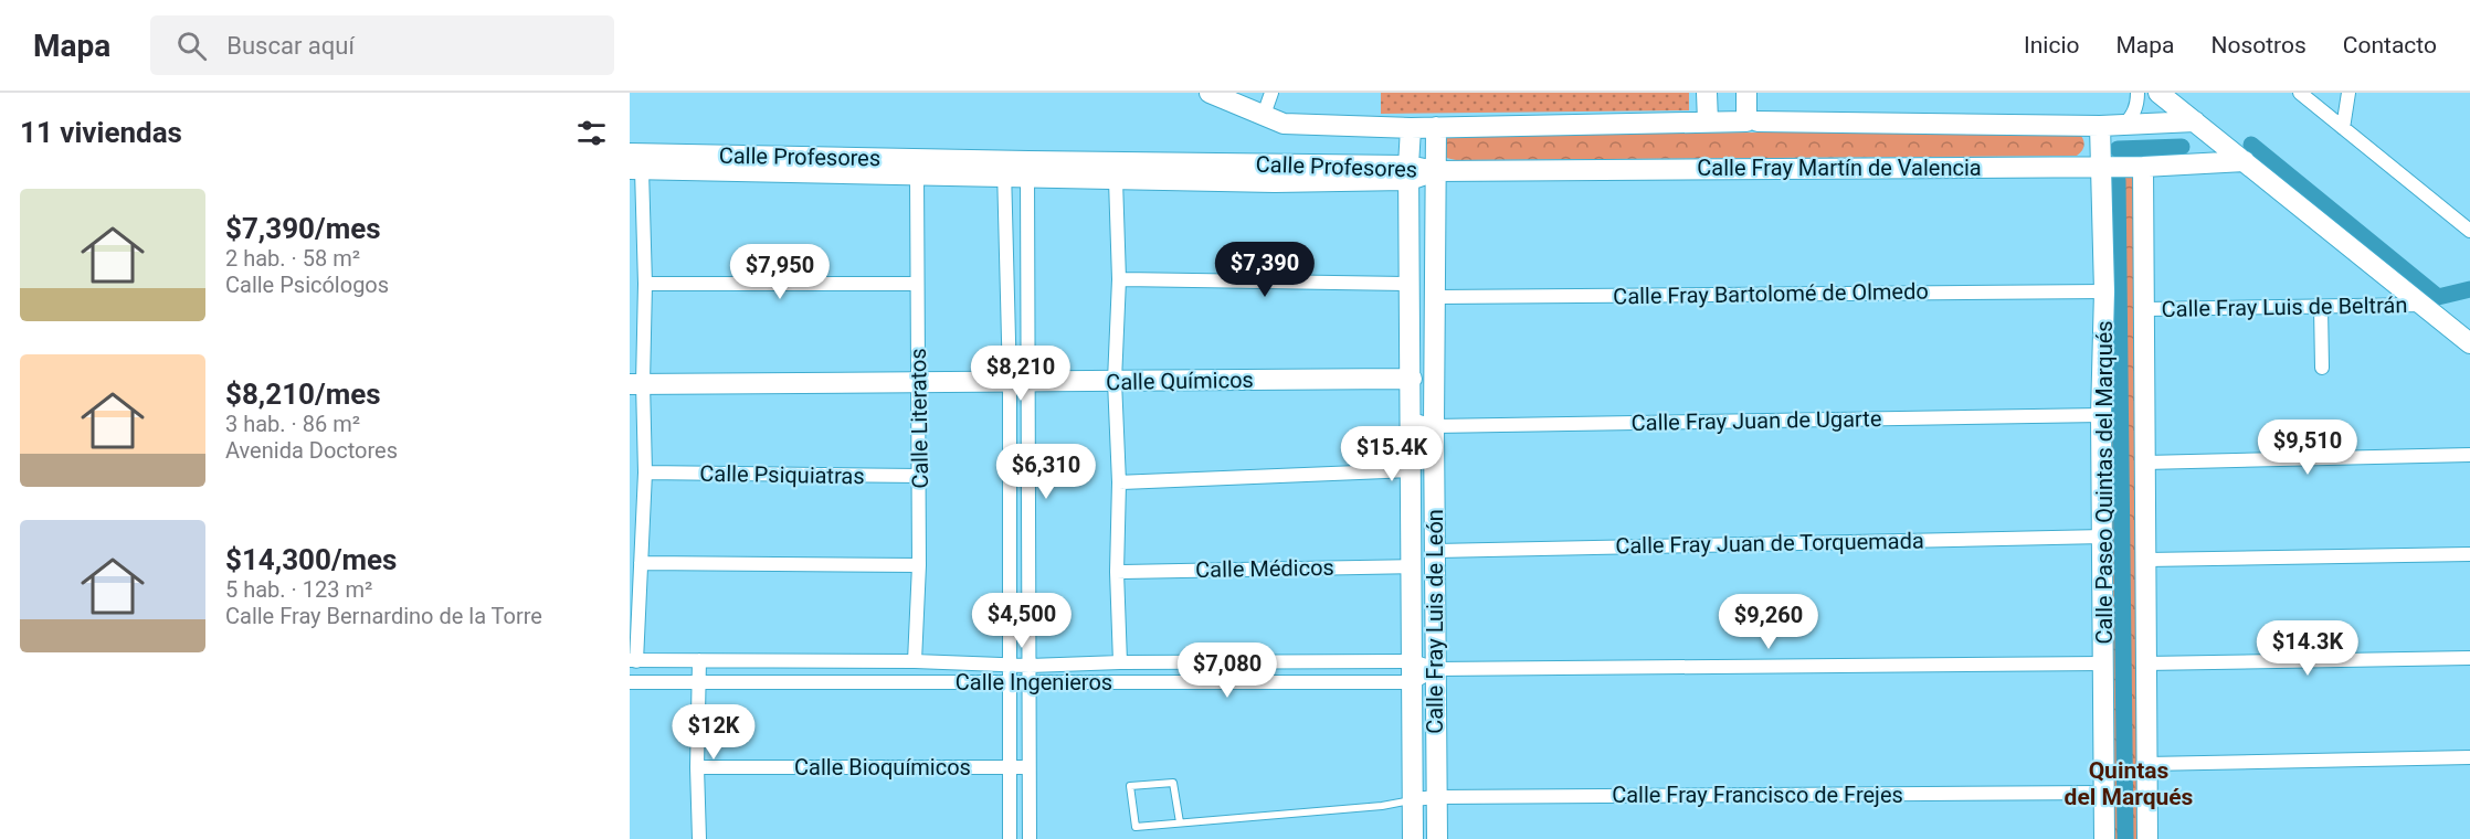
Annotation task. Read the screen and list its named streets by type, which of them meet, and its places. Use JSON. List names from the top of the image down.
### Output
{
  "streets": {
    "street": [
      "Calle Profesores",
      "Calle Fray Martín de Valencia",
      "Calle Fray Bartolomé de Olmedo",
      "Calle Fray Luis de Beltrán",
      "Calle Químicos",
      "Calle Literatos",
      "Calle Fray Juan de Ugarte",
      "Calle Psiquiatras",
      "Calle Paseo Quintas del Marqués",
      "Calle Fray Juan de Torquemada",
      "Calle Médicos",
      "Calle Fray Luis de León",
      "Calle Ingenieros",
      "Calle Bioquímicos",
      "Calle Fray Francisco de Frejes"
    ]
  },
  "crossings": [
    ["Calle Profesores", "Calle Fray Martín de Valencia"],
    ["Calle Profesores", "Calle Literatos"],
    ["Calle Profesores", "Calle Fray Luis de León"],
    ["Calle Fray Martín de Valencia", "Calle Paseo Quintas del Marqués"],
    ["Calle Fray Martín de Valencia", "Calle Fray Luis de León"],
    ["Calle Fray Bartolomé de Olmedo", "Calle Paseo Quintas del Marqués"],
    ["Calle Fray Bartolomé de Olmedo", "Calle Fray Luis de León"],
    ["Calle Fray Luis de Beltrán", "Calle Paseo Quintas del Marqués"],
    ["Calle Químicos", "Calle Literatos"],
    ["Calle Químicos", "Calle Fray Luis de León"],
    ["Calle Literatos", "Calle Psiquiatras"],
    ["Calle Literatos", "Calle Ingenieros"],
    ["Calle Fray Juan de Ugarte", "Calle Paseo Quintas del Marqués"],
    ["Calle Fray Juan de Ugarte", "Calle Fray Luis de León"],
    ["Calle Paseo Quintas del Marqués", "Calle Fray Juan de Torquemada"],
    ["Calle Paseo Quintas del Marqués", "Calle Fray Francisco de Frejes"],
    ["Calle Fray Juan de Torquemada", "Calle Fray Luis de León"],
    ["Calle Médicos", "Calle Fray Luis de León"],
    ["Calle Fray Luis de León", "Calle Ingenieros"],
    ["Calle Fray Luis de León", "Calle Fray Francisco de Frejes"]
  ],
  "districts": ["Quintas del Marqués"],
  "page": {
    "header": "Mapa",
    "search": "Buscar aquí",
    "nav": [
      "Inicio",
      "Mapa",
      "Nosotros",
      "Contacto"
    ],
    "heading": "11 viviendas",
    "list": [
      {
        "name": "$7,390/mes",
        "note": "2 hab. · 58 m² · Calle Psicólogos"
      },
      {
        "name": "$8,210/mes",
        "note": "3 hab. · 86 m² · Avenida Doctores"
      },
      {
        "name": "$14,300/mes",
        "note": "5 hab. · 123 m² · Calle Fray Bernardino de la Torre"
      }
    ],
    "price": [
      "$7,390",
      "$7,950",
      "$8,210",
      "$9,510",
      "$15.4K",
      "$6,310",
      "$4,500",
      "$9,260",
      "$14.3K",
      "$7,080",
      "$12K"
    ]
  }
}
